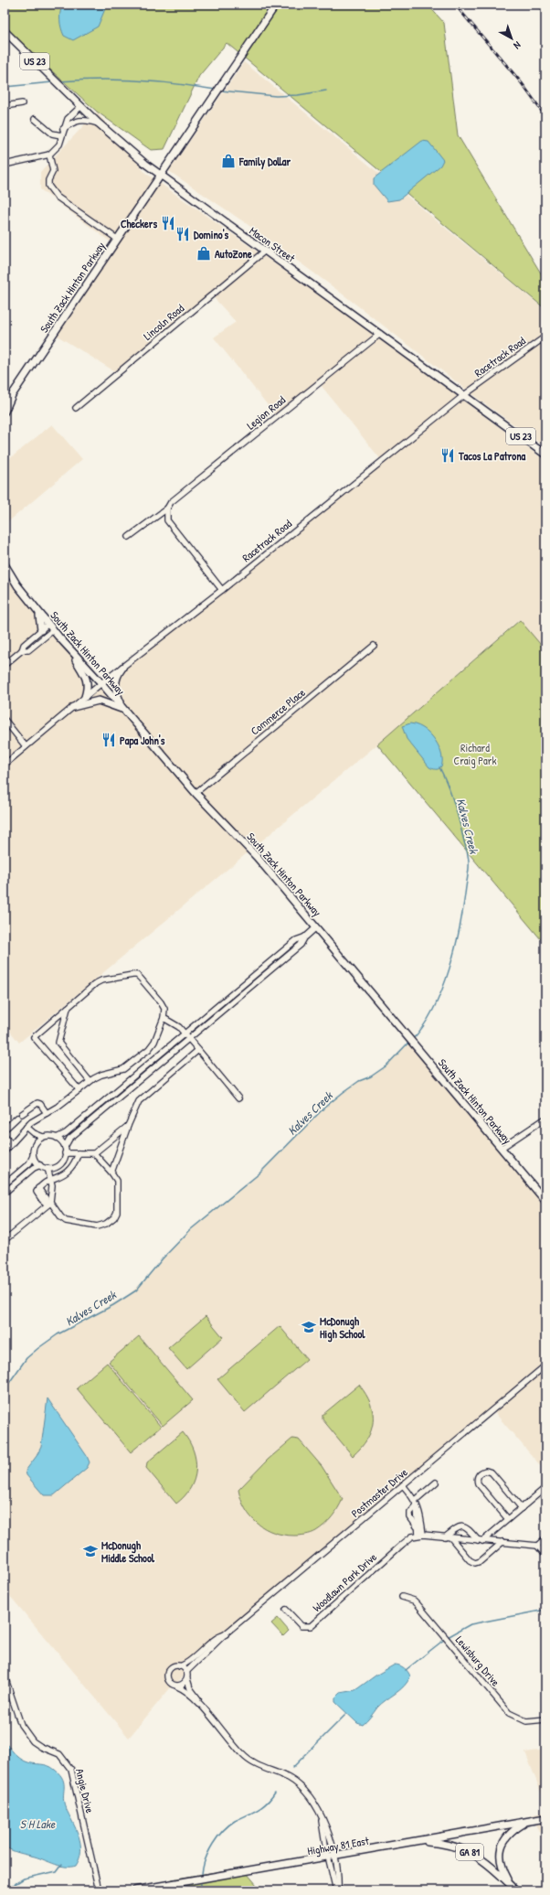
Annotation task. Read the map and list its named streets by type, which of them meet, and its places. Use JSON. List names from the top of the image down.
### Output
{
  "streets": {
    "main road": [
      "US 23",
      "Macon Street",
      "South Zack Hinton Parkway",
      "Highway 81 East",
      "GA 81"
    ],
    "street": [
      "Lincoln Road",
      "Racetrack Road",
      "Legion Road",
      "Commerce Place",
      "Postmaster Drive",
      "Woodlawn Park Drive",
      "Lewisburg Drive",
      "Angie Drive"
    ]
  },
  "crossings": [
    ["Macon Street", "South Zack Hinton Parkway"],
    ["Macon Street", "Lincoln Road"],
    ["Macon Street", "Racetrack Road"],
    ["Macon Street", "Legion Road"],
    ["South Zack Hinton Parkway", "Racetrack Road"],
    ["South Zack Hinton Parkway", "Commerce Place"],
    ["Highway 81 East", "GA 81"]
  ],
  "water": ["Kalves Creek", "S H Lake"],
  "parks": ["Richard Craig Park"],
  "places": {
    "shop": ["Family Dollar", "AutoZone"],
    "restaurant": [
      "Checkers",
      "Domino's",
      "Tacos La Patrona",
      "Papa John's"
    ],
    "school or university": ["McDonugh High School", "McDonugh Middle School"]
  },
  "north": "bottom right"
}
